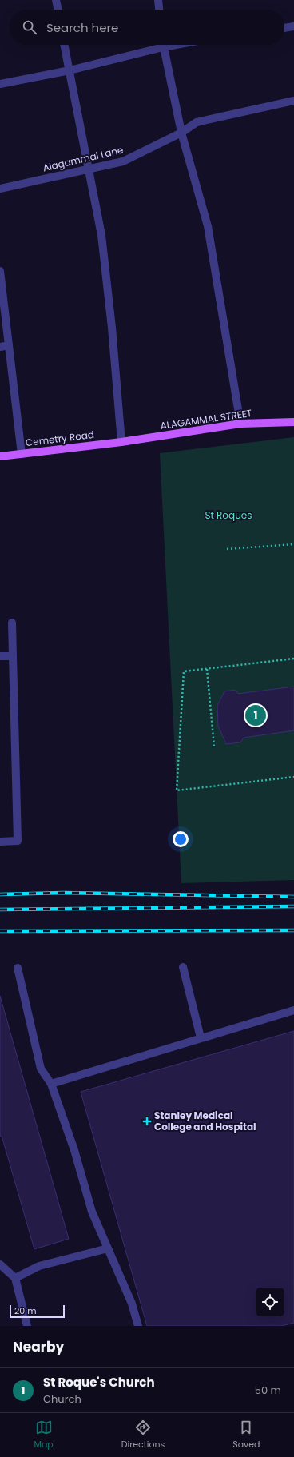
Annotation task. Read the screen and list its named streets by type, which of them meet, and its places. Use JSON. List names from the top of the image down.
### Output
{
  "streets": {
    "main road": ["ALAGAMMAL STREET", "Cemetry Road"],
    "street": ["Alagammal Lane"]
  },
  "crossings": [
    ["ALAGAMMAL STREET", "Cemetry Road"]
  ],
  "parks": ["St Roques"],
  "places": {
    "health": ["Stanley Medical College and Hospital"]
  },
  "scale_bar": "20 m",
  "page": {
    "search": "Search here",
    "pins": "1",
    "scale": "20 m",
    "heading": "Nearby",
    "list": [
      {
        "mark": "1",
        "name": "St Roque's Church",
        "note": "Church",
        "value": "50 m"
      }
    ],
    "nav": ["Map", "Directions", "Saved"]
  }
}
